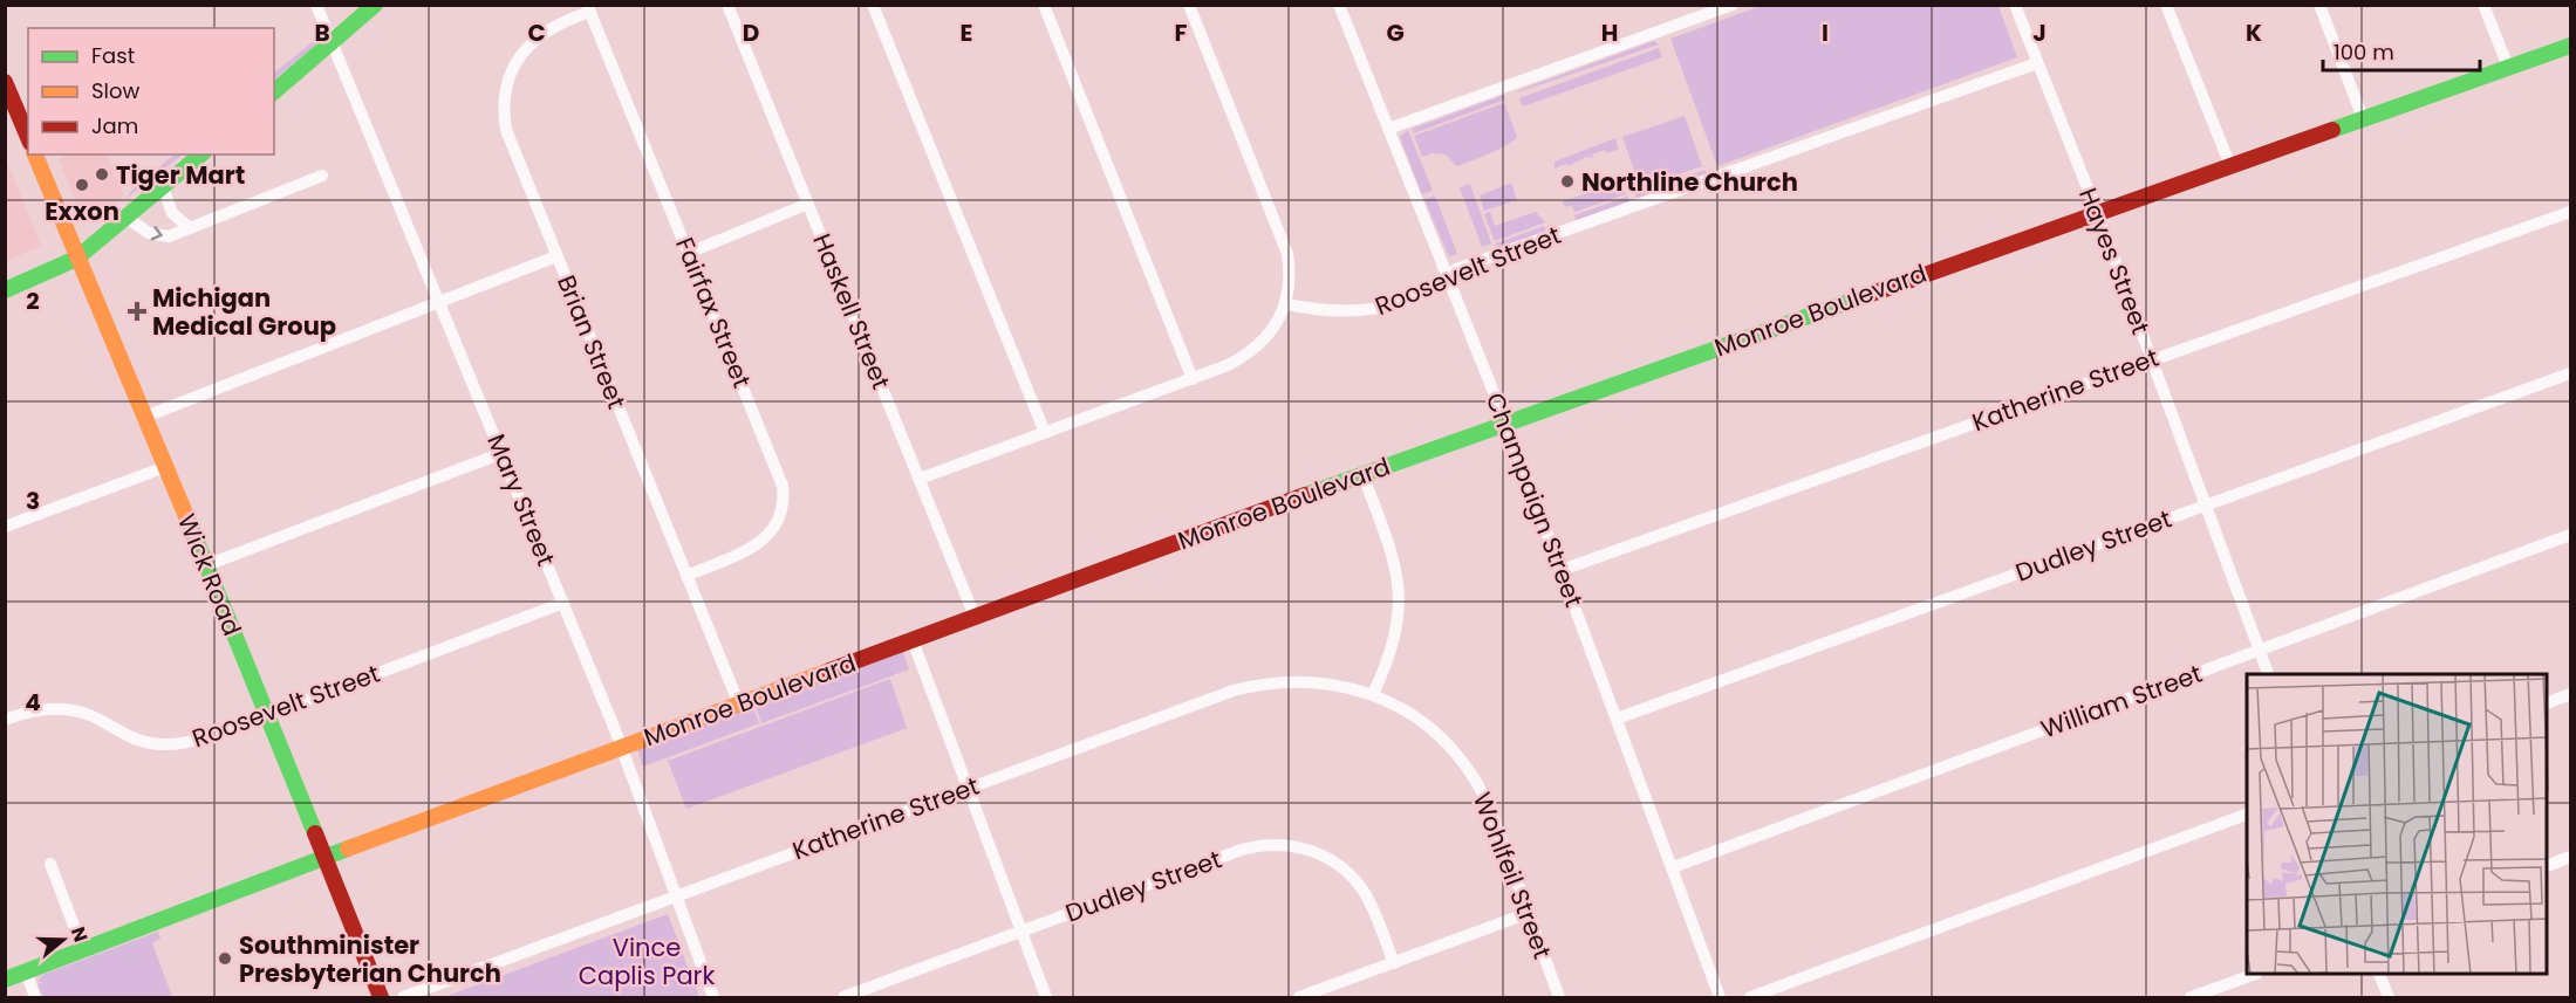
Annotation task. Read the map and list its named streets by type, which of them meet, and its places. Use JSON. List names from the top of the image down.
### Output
{
  "streets": {
    "street": [
      "Hayes Street",
      "Roosevelt Street",
      "Monroe Boulevard",
      "Haskell Street",
      "Fairfax Street",
      "Brian Street",
      "Katherine Street",
      "Mary Street",
      "Champaign Street",
      "Dudley Street",
      "Wick Road",
      "William Street",
      "Wohlfeil Street"
    ]
  },
  "crossings": [
    ["Hayes Street", "Roosevelt Street"],
    ["Hayes Street", "Monroe Boulevard"],
    ["Hayes Street", "Katherine Street"],
    ["Hayes Street", "Dudley Street"],
    ["Hayes Street", "William Street"],
    ["Roosevelt Street", "Mary Street"],
    ["Roosevelt Street", "Champaign Street"],
    ["Roosevelt Street", "Wick Road"],
    ["Monroe Boulevard", "Haskell Street"],
    ["Monroe Boulevard", "Brian Street"],
    ["Monroe Boulevard", "Mary Street"],
    ["Monroe Boulevard", "Champaign Street"],
    ["Monroe Boulevard", "Wick Road"],
    ["Fairfax Street", "Brian Street"],
    ["Katherine Street", "Mary Street"],
    ["Katherine Street", "Champaign Street"],
    ["Katherine Street", "Wohlfeil Street"],
    ["Champaign Street", "Dudley Street"],
    ["Champaign Street", "William Street"]
  ],
  "parks": ["Vince Caplis Park"],
  "places": {
    "other": [
      "Tiger Mart",
      "Northline Church",
      "Exxon",
      "Southminister Presbyterian Church"
    ],
    "health": ["Michigan Medical Group"]
  },
  "legend": ["Fast", "Slow", "Jam"],
  "scale_bar": "100 m",
  "north": "right",
  "grid": {
    "columns": [
      "B",
      "C",
      "D",
      "E",
      "F",
      "G",
      "H",
      "I",
      "J",
      "K"
    ],
    "rows": ["2", "3", "4"]
  }
}
